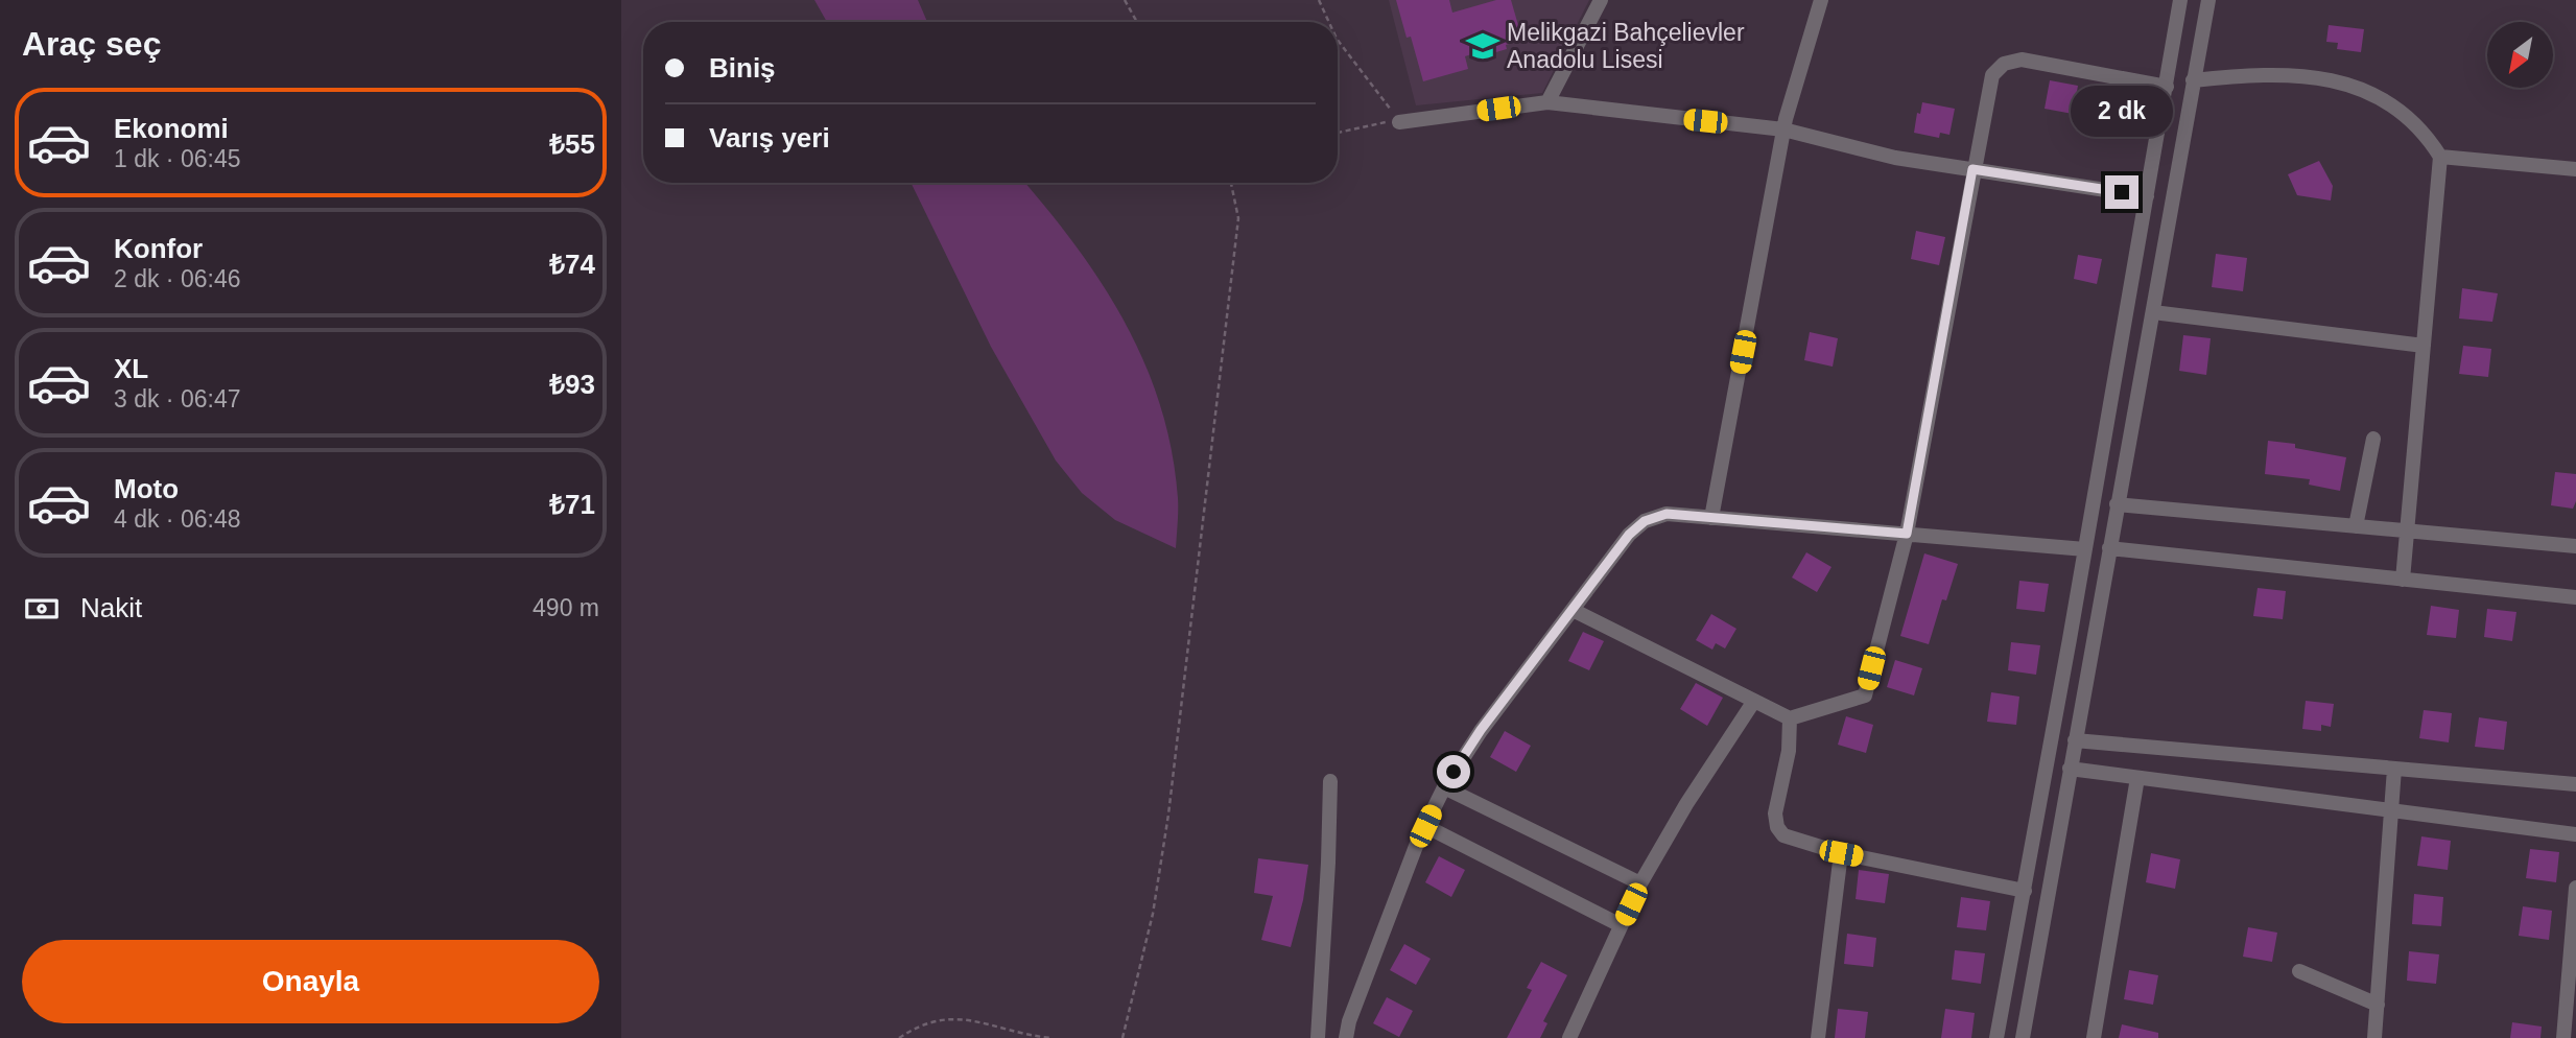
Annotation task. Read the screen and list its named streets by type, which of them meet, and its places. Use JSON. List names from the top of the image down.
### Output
{
  "places": {
    "school or university": ["Melikgazi Bahçelievler Anadolu Lisesi"]
  },
  "north": "bottom left",
  "page": {
    "heading": "Araç seç",
    "banner": ["Biniş", "Varış yeri"],
    "bubble": "2 dk",
    "list": [
      {
        "name": "Ekonomi",
        "note": "1 dk · 06:45",
        "value": "₺55"
      },
      {
        "name": "Konfor",
        "note": "2 dk · 06:46",
        "value": "₺74"
      },
      {
        "name": "XL",
        "note": "3 dk · 06:47",
        "value": "₺93"
      },
      {
        "name": "Moto",
        "note": "4 dk · 06:48",
        "value": "₺71"
      }
    ],
    "pay": ["Nakit", "490 m"],
    "buttons": "Onayla"
  }
}
